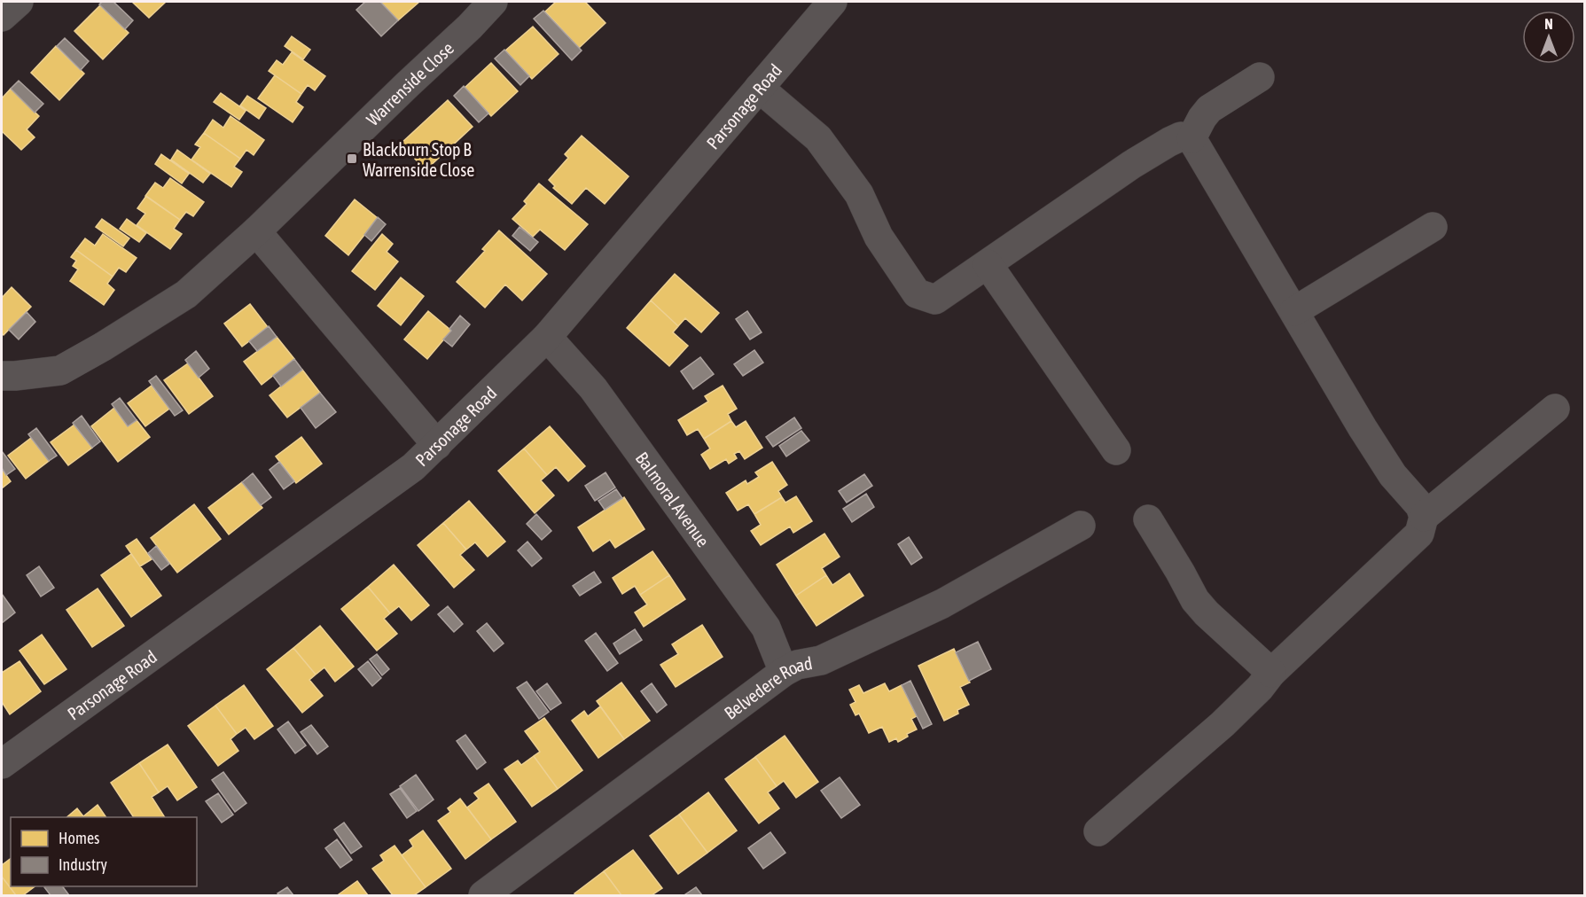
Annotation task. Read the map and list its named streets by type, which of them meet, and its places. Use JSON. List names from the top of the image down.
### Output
{
  "streets": {
    "street": [
      "Warrenside Close",
      "Parsonage Road",
      "Balmoral Avenue",
      "Belvedere Road"
    ]
  },
  "crossings": [
    ["Parsonage Road", "Balmoral Avenue"],
    ["Balmoral Avenue", "Belvedere Road"]
  ],
  "places": {
    "transit": ["Blackburn Stop B Warrenside Close"]
  },
  "legend": ["Homes", "Industry"],
  "north": "top"
}
